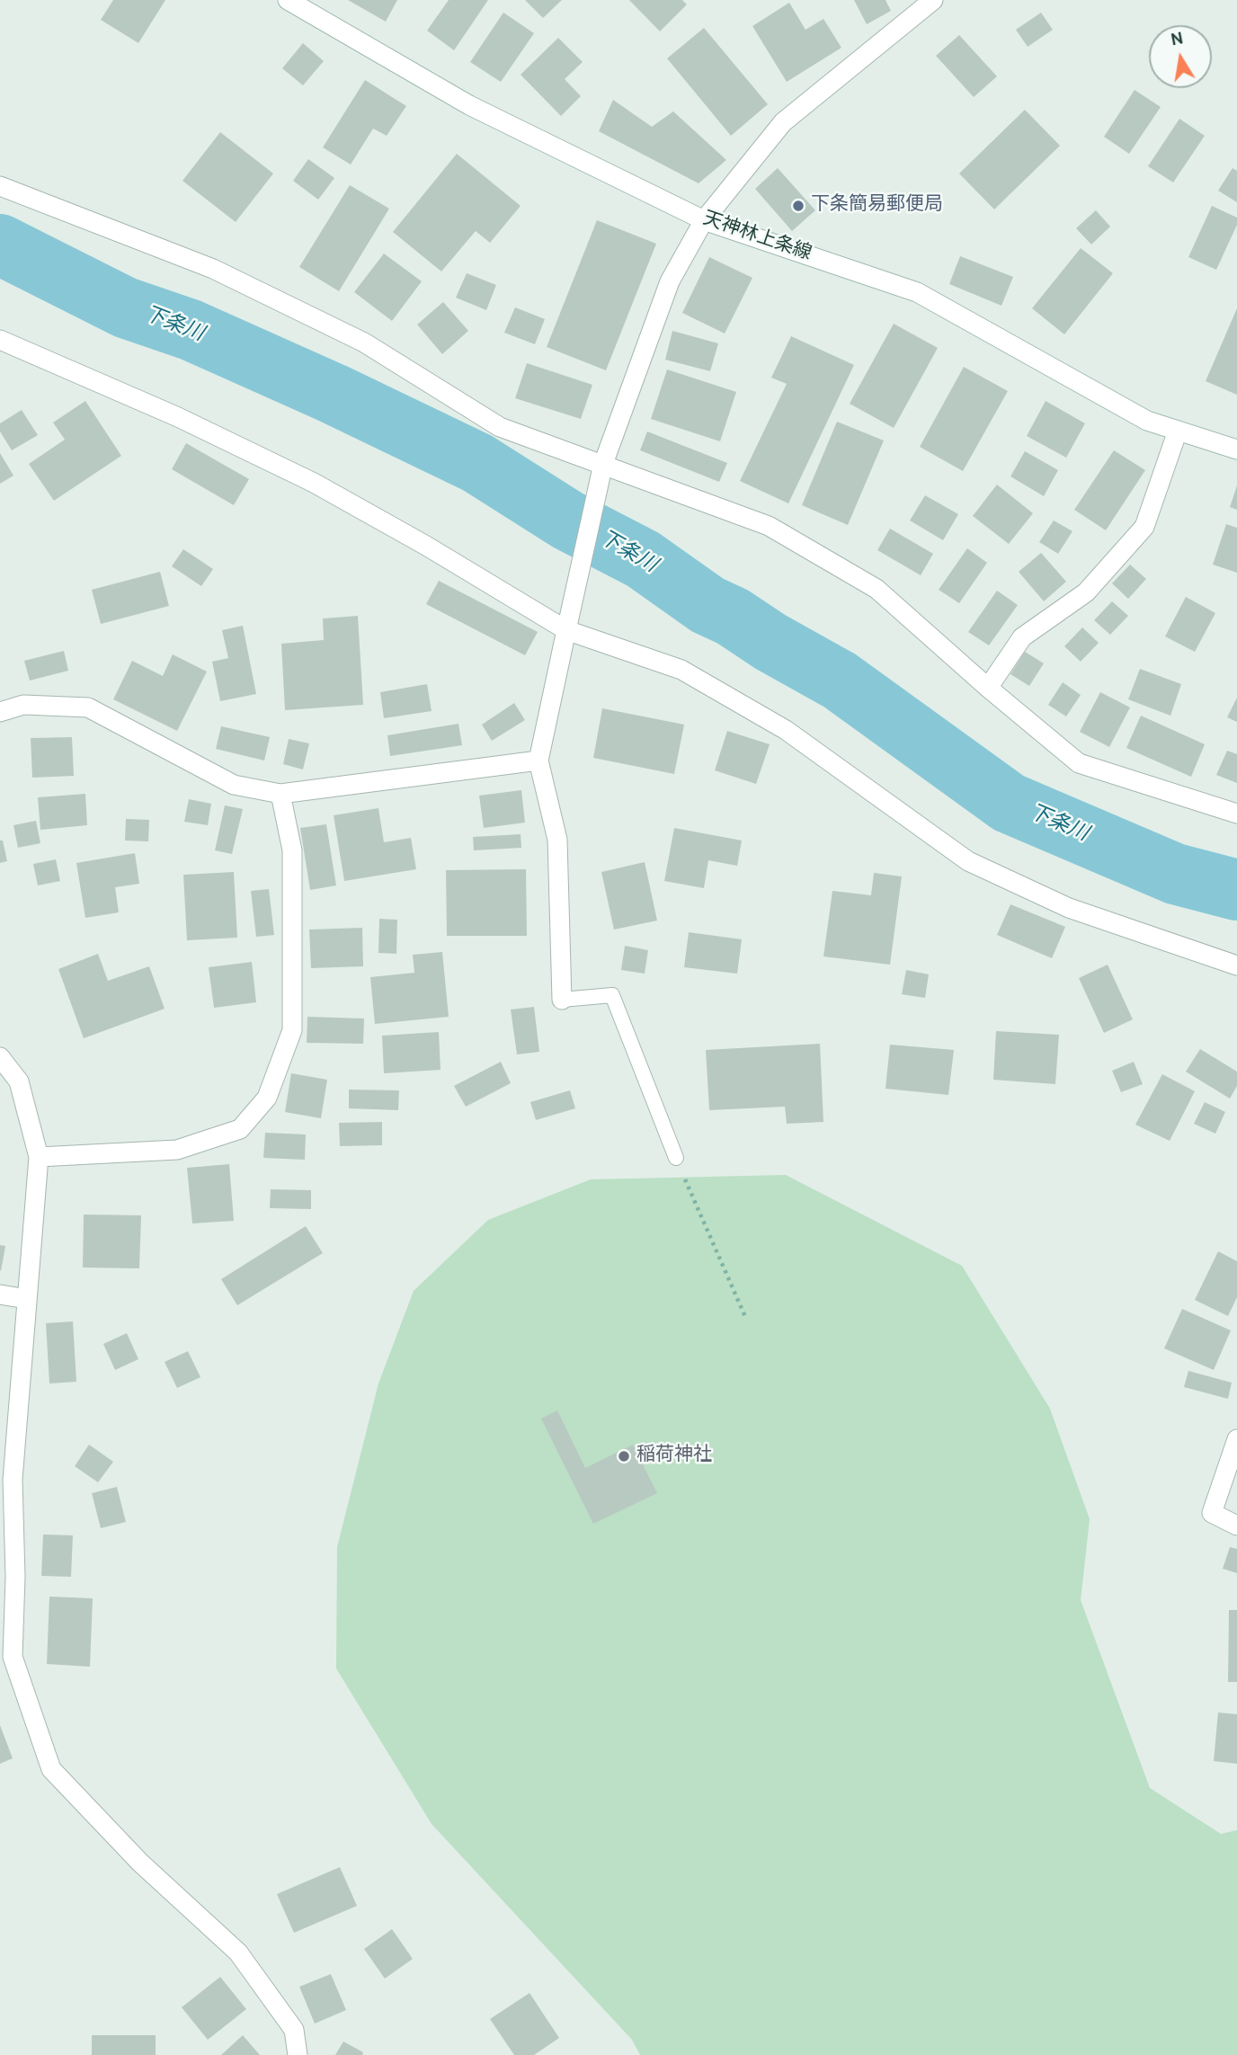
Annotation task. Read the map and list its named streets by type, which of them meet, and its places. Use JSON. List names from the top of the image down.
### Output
{
  "streets": {
    "street": ["天神林上条線"]
  },
  "water": ["下条川"],
  "places": ["下条簡易郵便局", "稲荷神社"],
  "north": "top"
}
